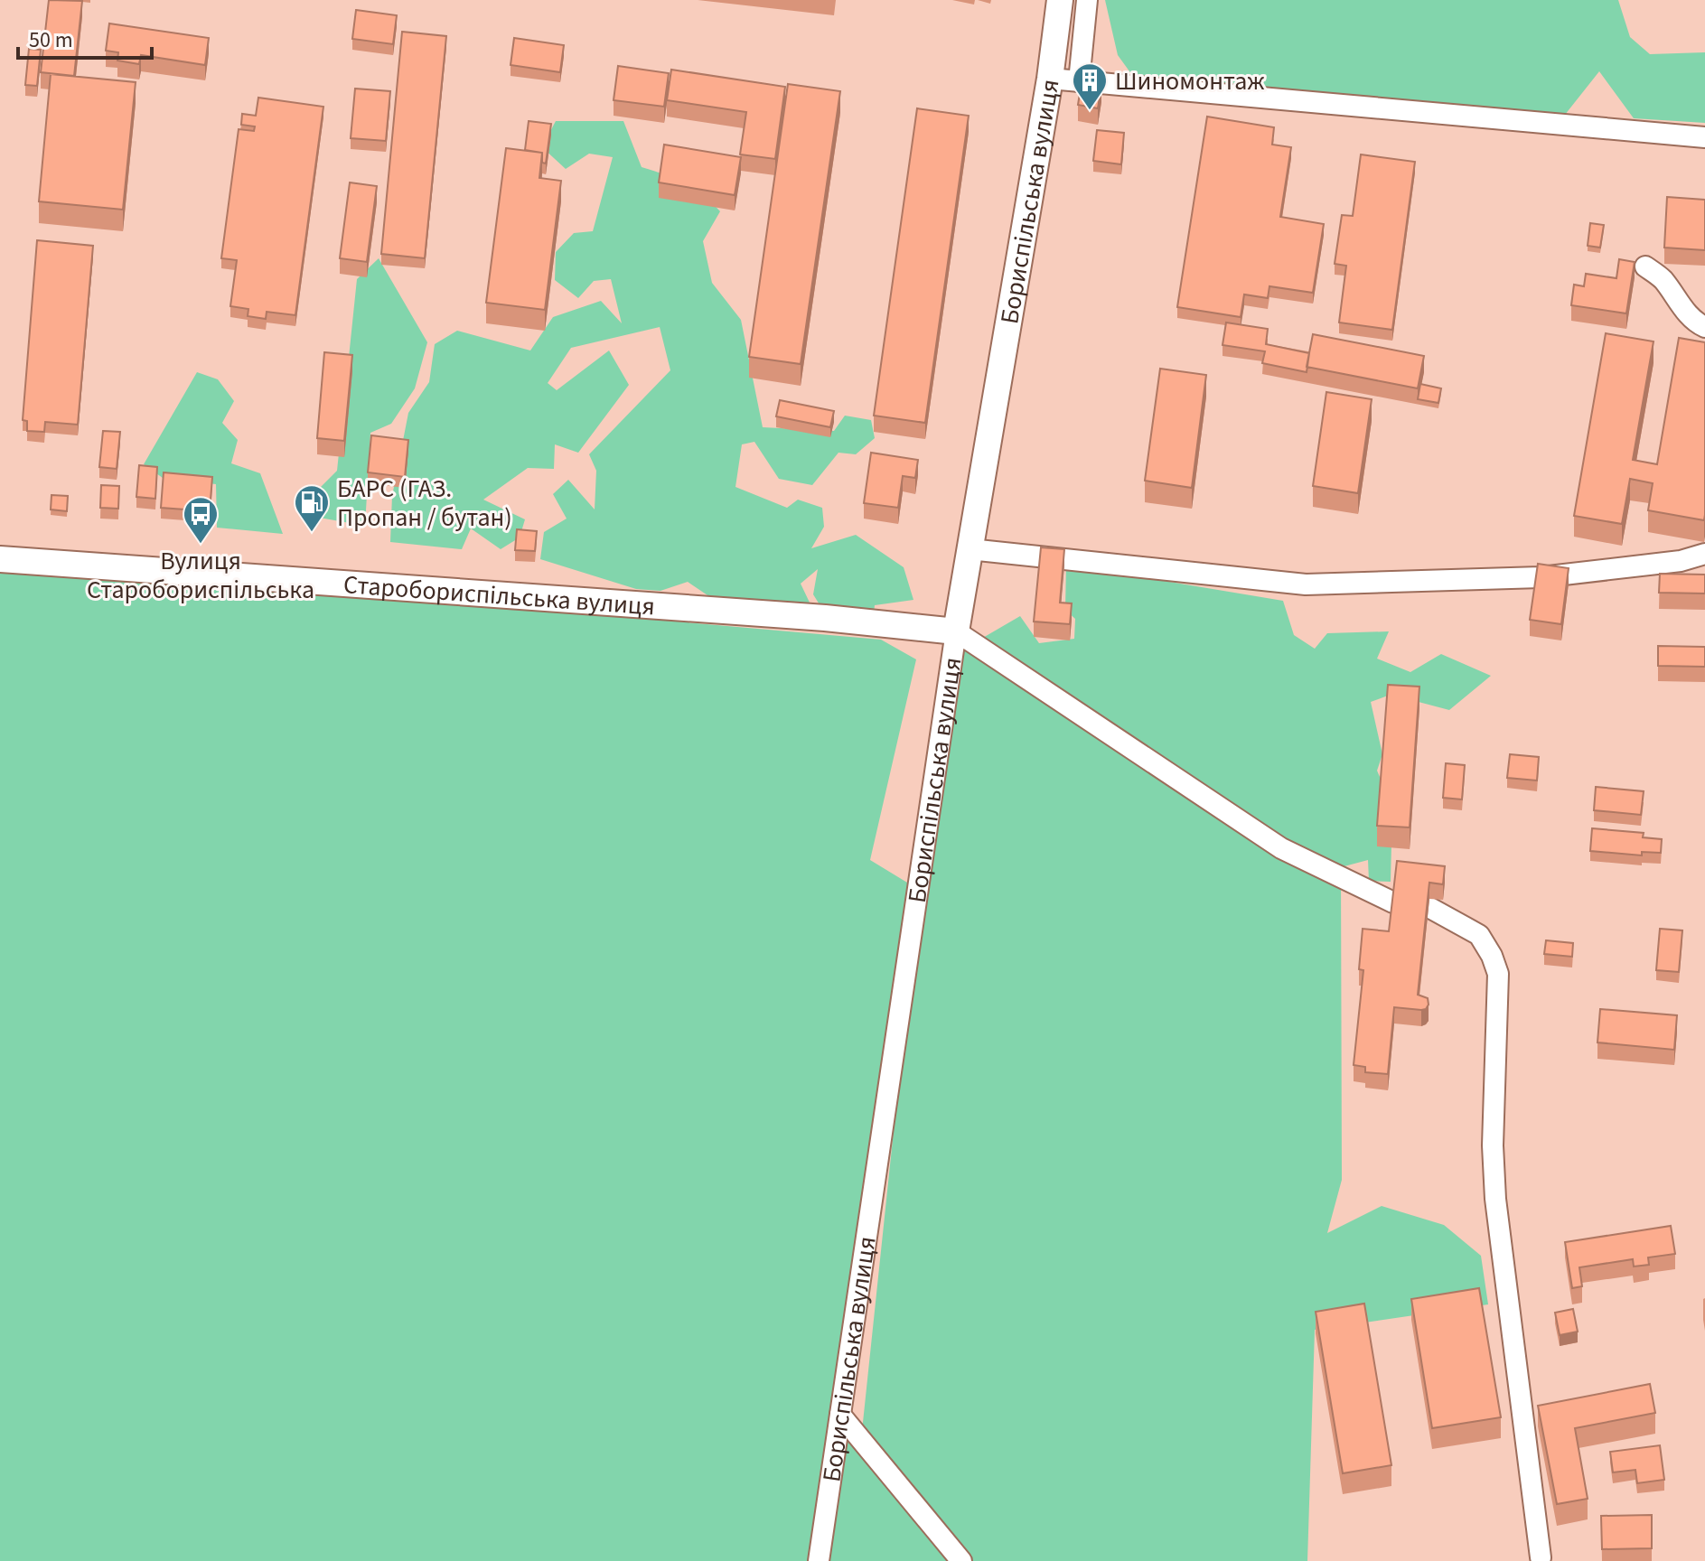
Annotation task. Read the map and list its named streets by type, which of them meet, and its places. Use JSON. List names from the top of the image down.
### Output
{
  "streets": {
    "main road": ["Бориспільська вулиця", "Старобориспільська вулиця"]
  },
  "crossings": [
    ["Бориспільська вулиця", "Старобориспільська вулиця"]
  ],
  "places": {
    "building": ["Шиномонтаж"],
    "fuel station": ["БАРС (ГАЗ. Пропан / бутан)"],
    "bus stop": ["Вулиця Старобориспільська"]
  },
  "scale_bar": "50 m"
}
